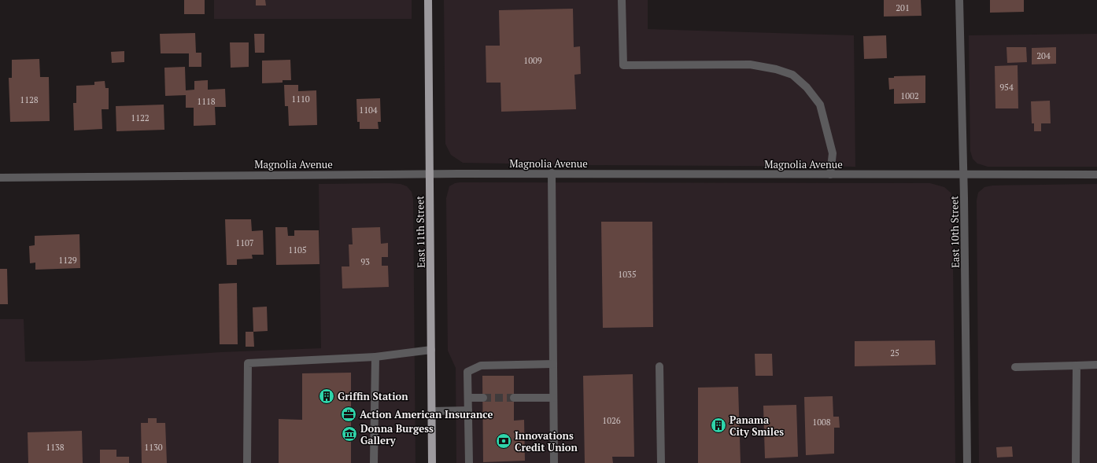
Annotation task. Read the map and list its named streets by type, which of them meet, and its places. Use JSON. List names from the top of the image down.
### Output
{
  "streets": {
    "main road": ["East 11th Street"],
    "street": ["Magnolia Avenue", "East 10th Street"]
  },
  "crossings": [
    ["Magnolia Avenue", "East 11th Street"],
    ["Magnolia Avenue", "East 10th Street"]
  ],
  "places": {
    "building": ["Griffin Station", "Panama City Smiles"],
    "office": ["Action American Insurance"],
    "museum": ["Donna Burgess Gallery"],
    "bank": ["Innovations Credit Union"]
  },
  "house_numbers": [
    "201",
    "204",
    "1009",
    "954",
    "1002",
    "1110",
    "1128",
    "1118",
    "1104",
    "1122",
    "1107",
    "1105",
    "1129",
    "93",
    "1035",
    "25",
    "1026",
    "1008",
    "1138",
    "1130"
  ]
}
